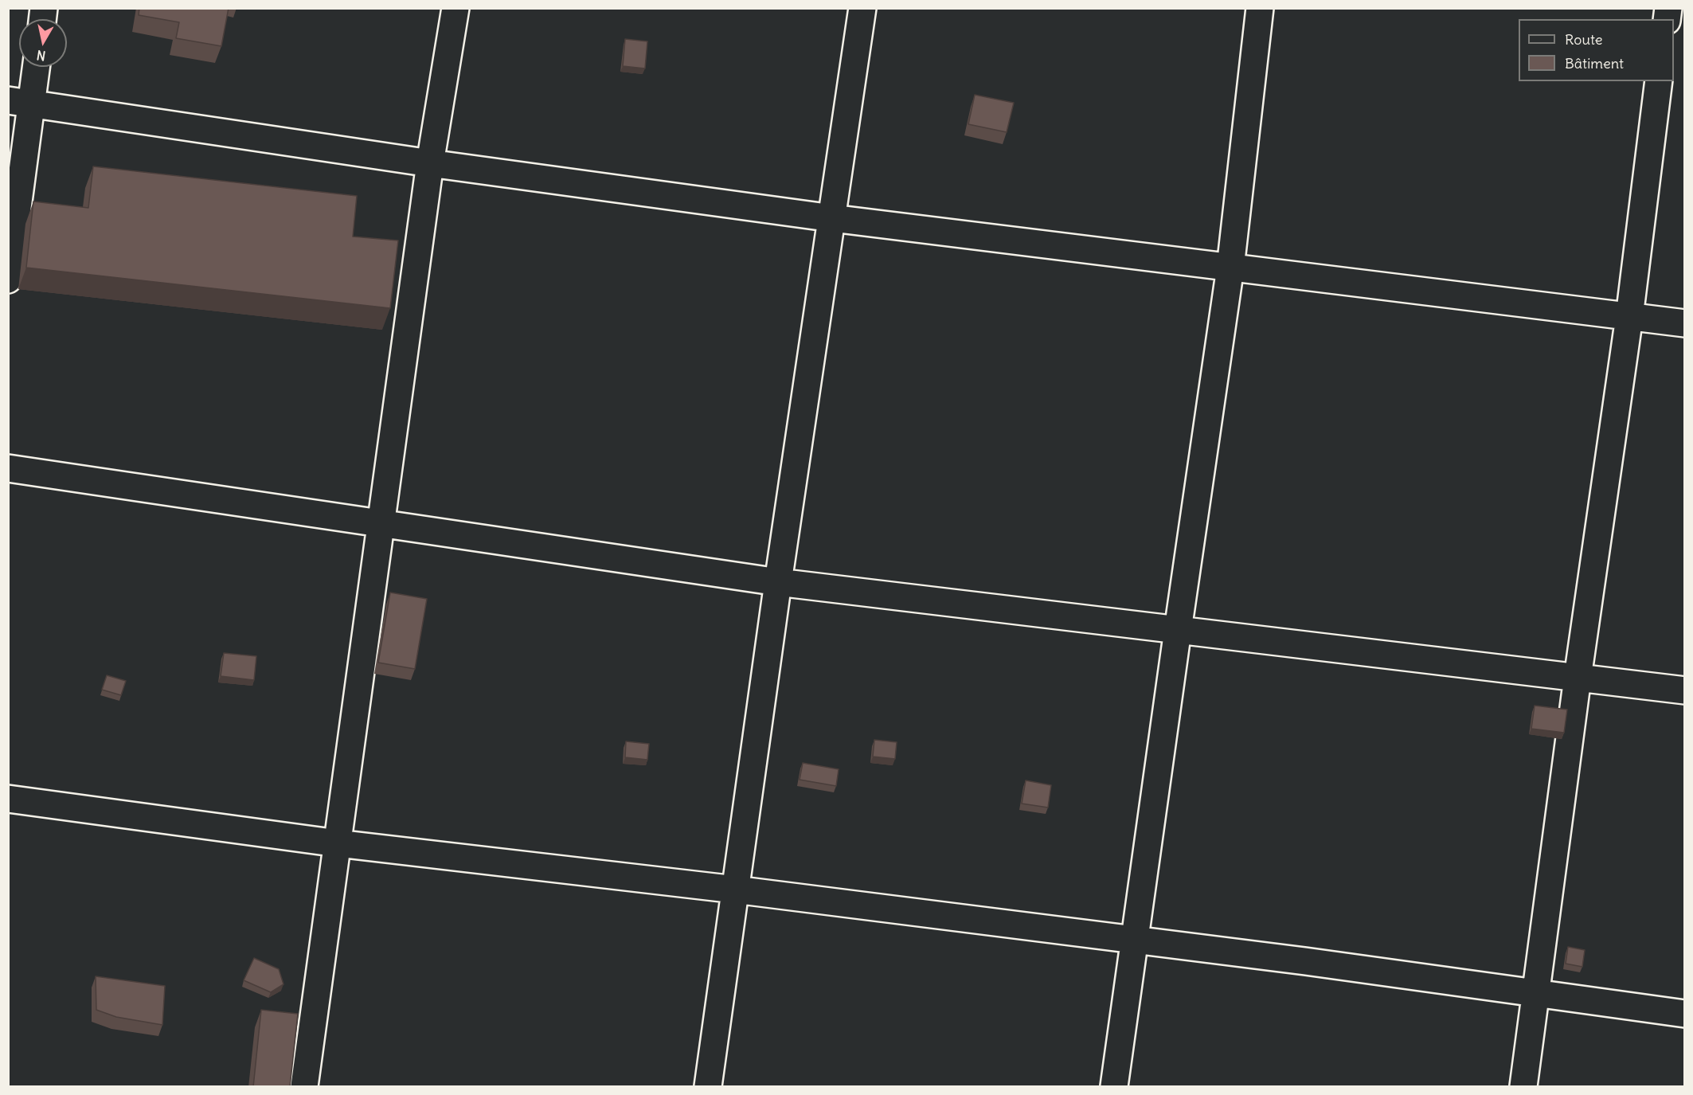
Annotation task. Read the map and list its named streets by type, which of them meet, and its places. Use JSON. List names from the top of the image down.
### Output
{
  "legend": ["Route", "Bâtiment"],
  "north": "bottom"
}
